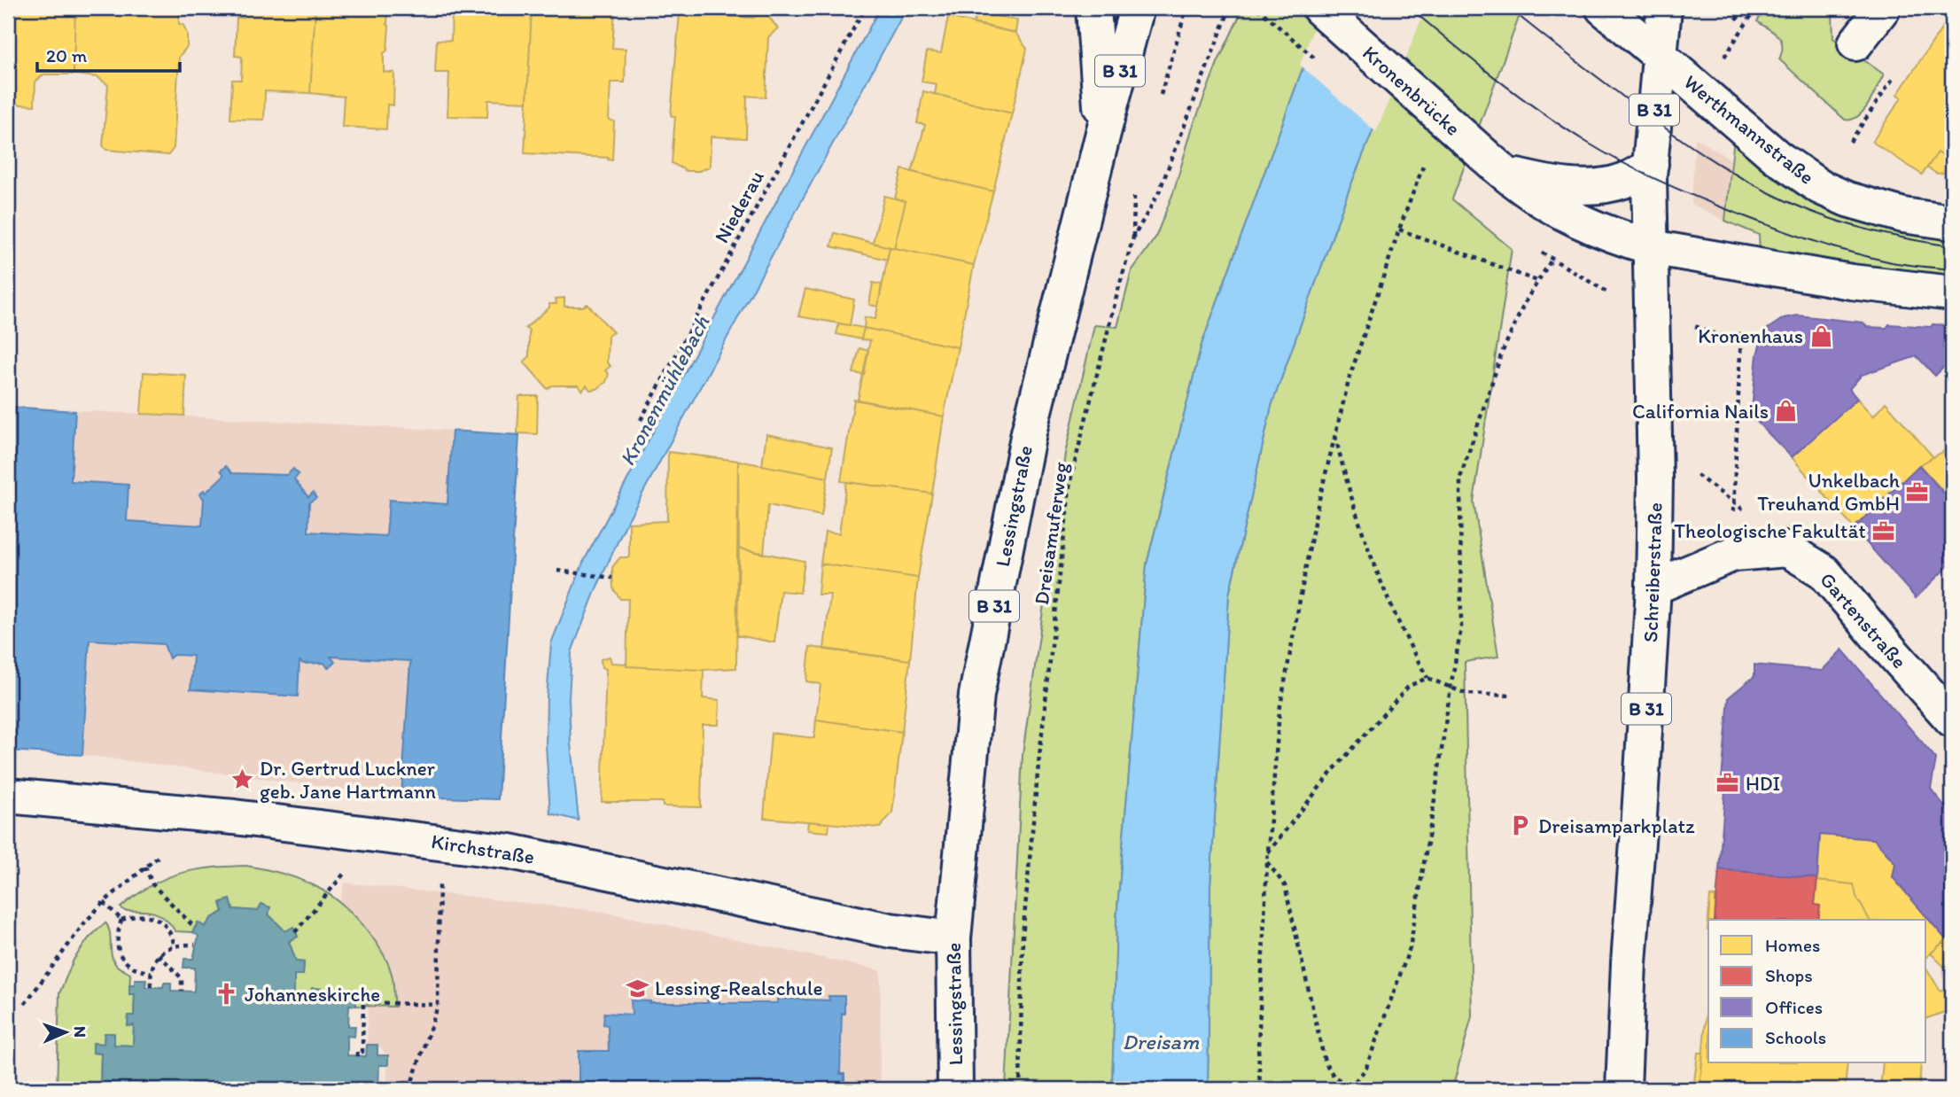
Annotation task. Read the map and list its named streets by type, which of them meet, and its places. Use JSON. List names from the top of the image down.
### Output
{
  "streets": {
    "main road": [
      "B 31",
      "Kronenbrücke",
      "Werthmannstraße",
      "Lessingstraße",
      "Schreiberstraße",
      "Gartenstraße",
      "Kirchstraße"
    ],
    "path": ["Niederau", "Dreisamuferweg"]
  },
  "crossings": [
    ["B 31", "Werthmannstraße"],
    ["B 31", "Schreiberstraße"],
    ["Kronenbrücke", "Schreiberstraße"],
    ["Werthmannstraße", "Schreiberstraße"],
    ["Lessingstraße", "Kirchstraße"]
  ],
  "water": ["Kronenmühlebach", "Dreisam"],
  "places": {
    "shop": ["Kronenhaus", "California Nails"],
    "office": ["Unkelbach Treuhand GmbH", "Theologische Fakultät", "HDI"],
    "place": ["Dr. Gertrud Luckner geb. Jane Hartmann"],
    "parking": ["Dreisamparkplatz"],
    "school or university": ["Lessing-Realschule"],
    "church": ["Johanneskirche"]
  },
  "legend": [
    "Homes",
    "Shops",
    "Offices",
    "Schools"
  ],
  "scale_bar": "20 m",
  "north": "right"
}
